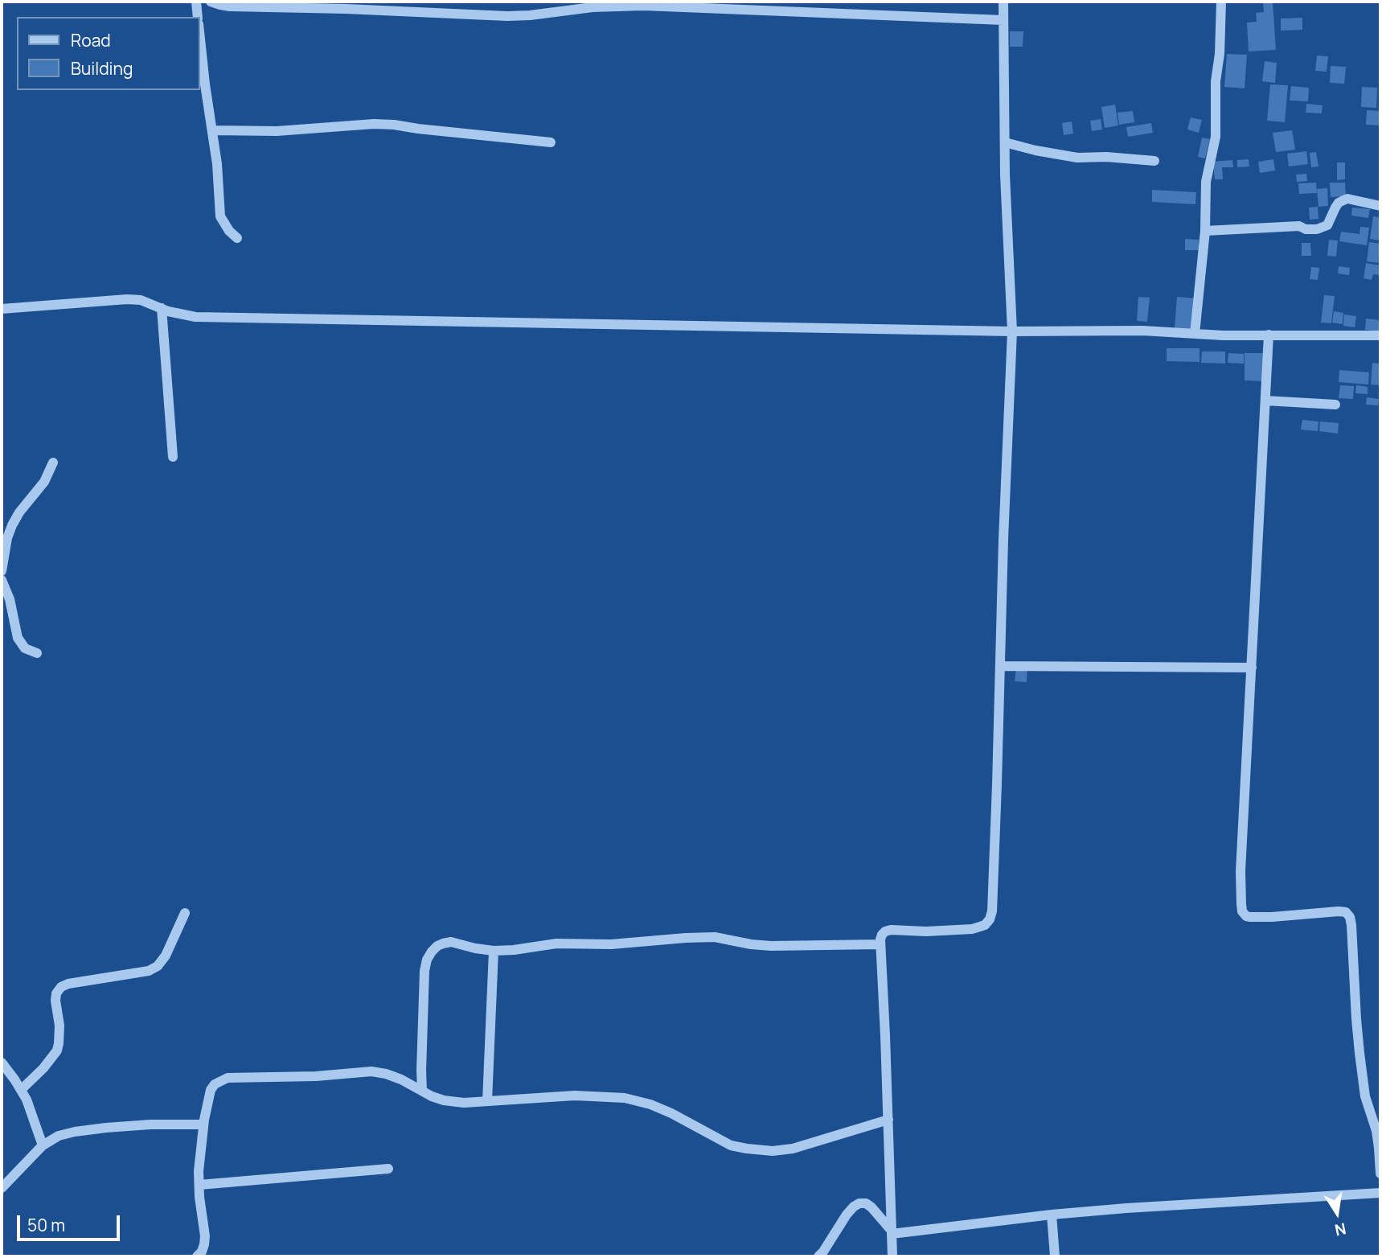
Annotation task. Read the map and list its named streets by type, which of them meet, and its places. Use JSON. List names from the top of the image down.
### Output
{
  "legend": ["Road", "Building"],
  "scale_bar": "50 m",
  "north": "bottom"
}
